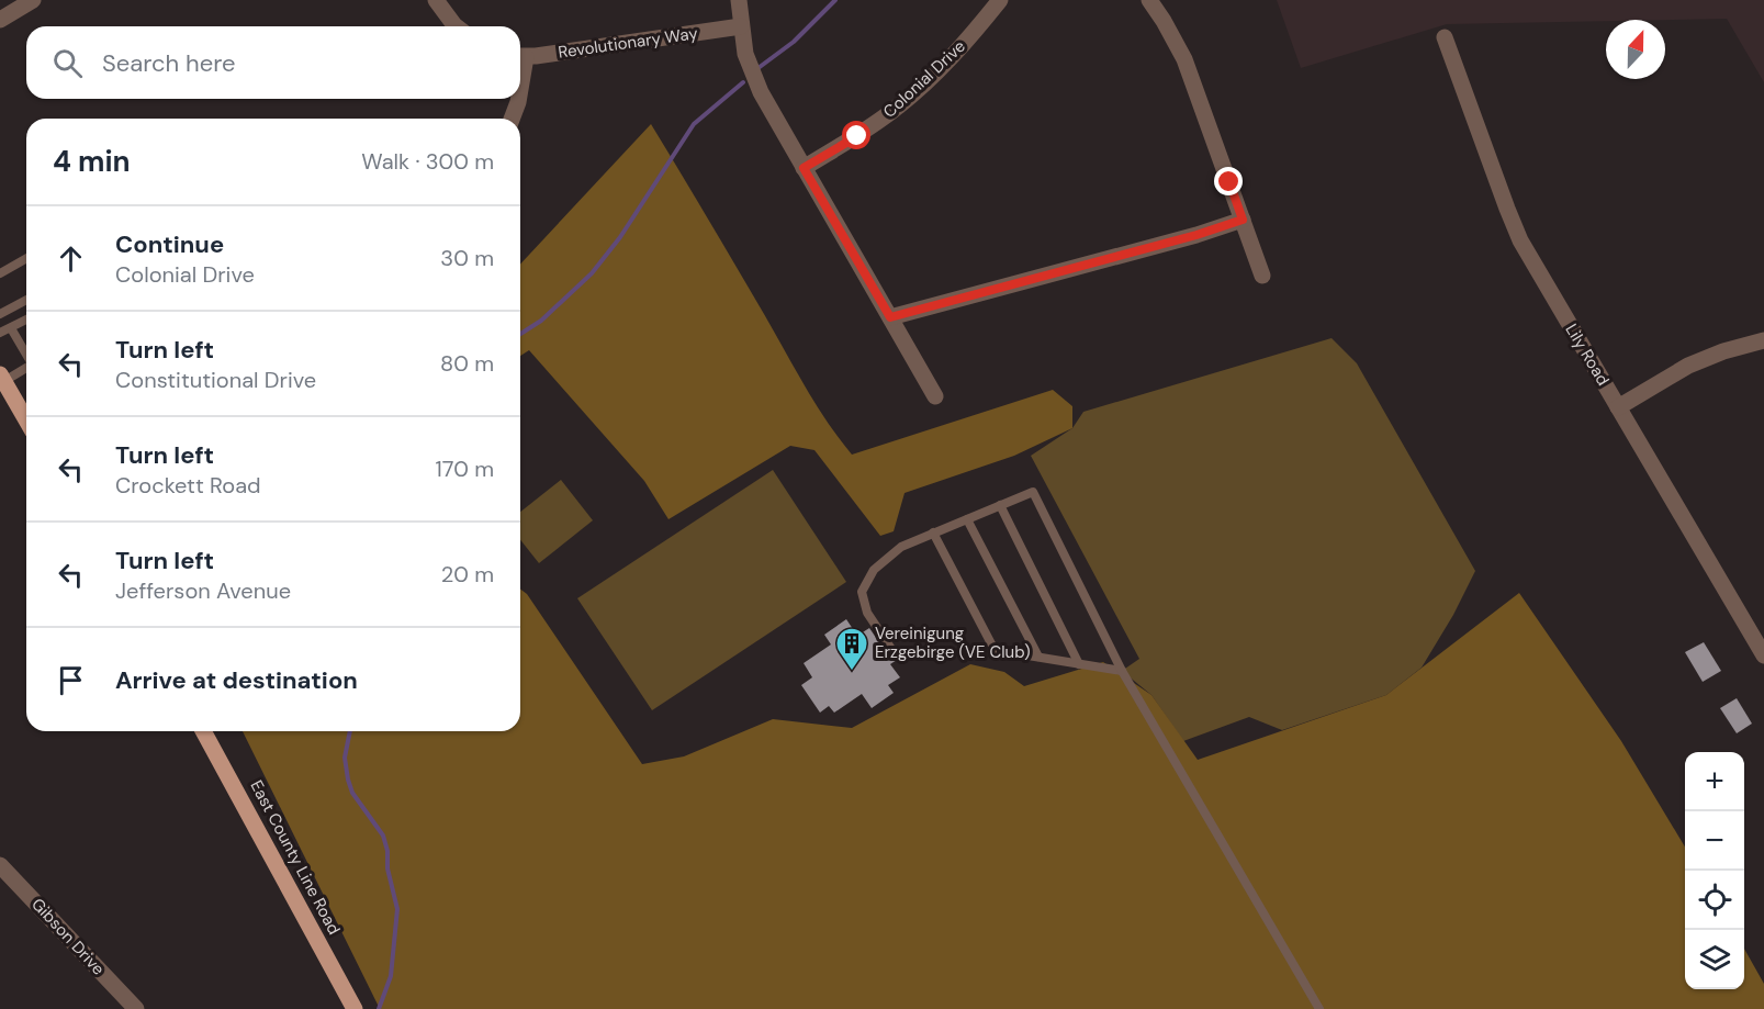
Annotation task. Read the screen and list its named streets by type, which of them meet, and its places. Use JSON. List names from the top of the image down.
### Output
{
  "streets": {
    "main road": ["East County Line Road"],
    "street": [
      "Revolutionary Way",
      "Colonial Drive",
      "Lily Road",
      "Gibson Drive"
    ]
  },
  "places": {
    "building": ["Vereinigung Erzgebirge (VE Club)"]
  },
  "north": "top",
  "page": {
    "search": "Search here",
    "heading": ["4 min", "Walk · 300 m"],
    "list": [
      ["Continue", "Colonial Drive", "30 m"],
      ["Turn left", "Constitutional Drive", "80 m"],
      ["Turn left", "Crockett Road", "170 m"],
      ["Turn left", "Jefferson Avenue", "20 m"],
      "Arrive at destination"
    ],
    "map_buttons": ["+", "−"]
  }
}
